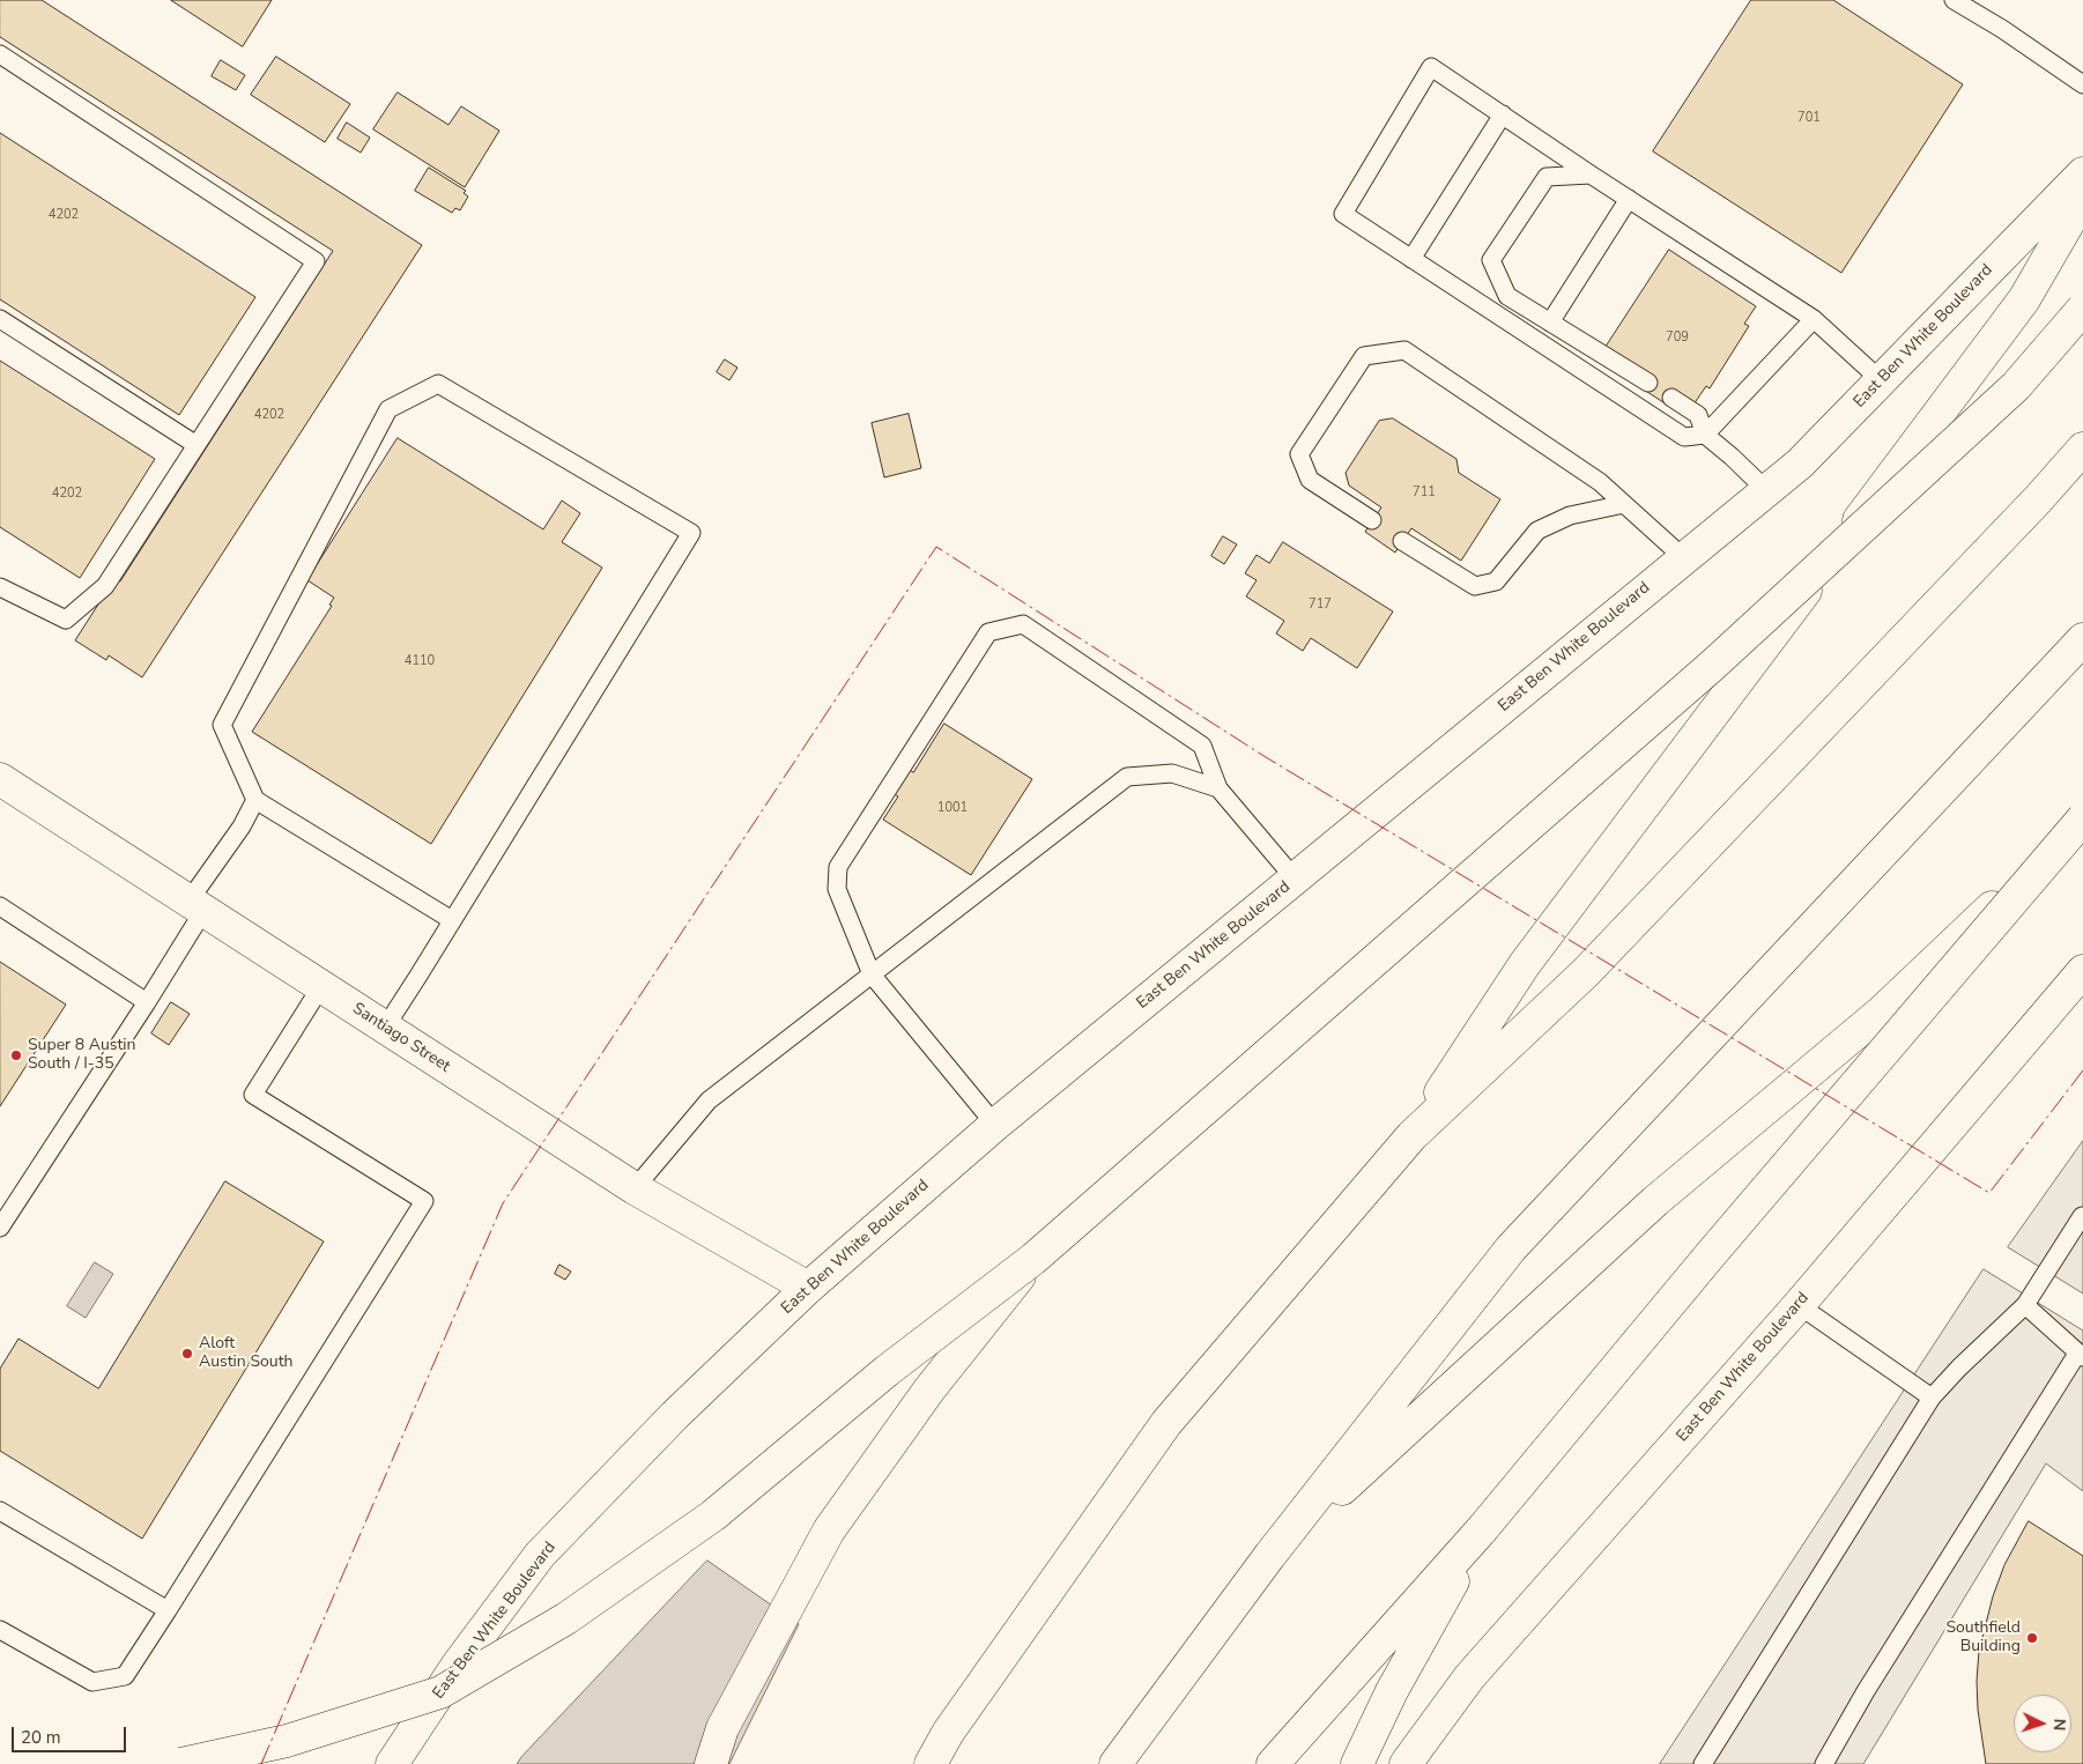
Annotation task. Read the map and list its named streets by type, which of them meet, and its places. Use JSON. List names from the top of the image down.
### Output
{
  "streets": {
    "main road": ["East Ben White Boulevard", "Santiago Street"]
  },
  "crossings": [
    ["East Ben White Boulevard", "Santiago Street"]
  ],
  "places": ["Super 8 Austin South / I-35", "Aloft Austin South", "Southfield Building"],
  "house_numbers": [
    "701",
    "4202",
    "709",
    "4202",
    "711",
    "4202",
    "717",
    "4110",
    "1001"
  ],
  "scale_bar": "20 m",
  "north": "right"
}
